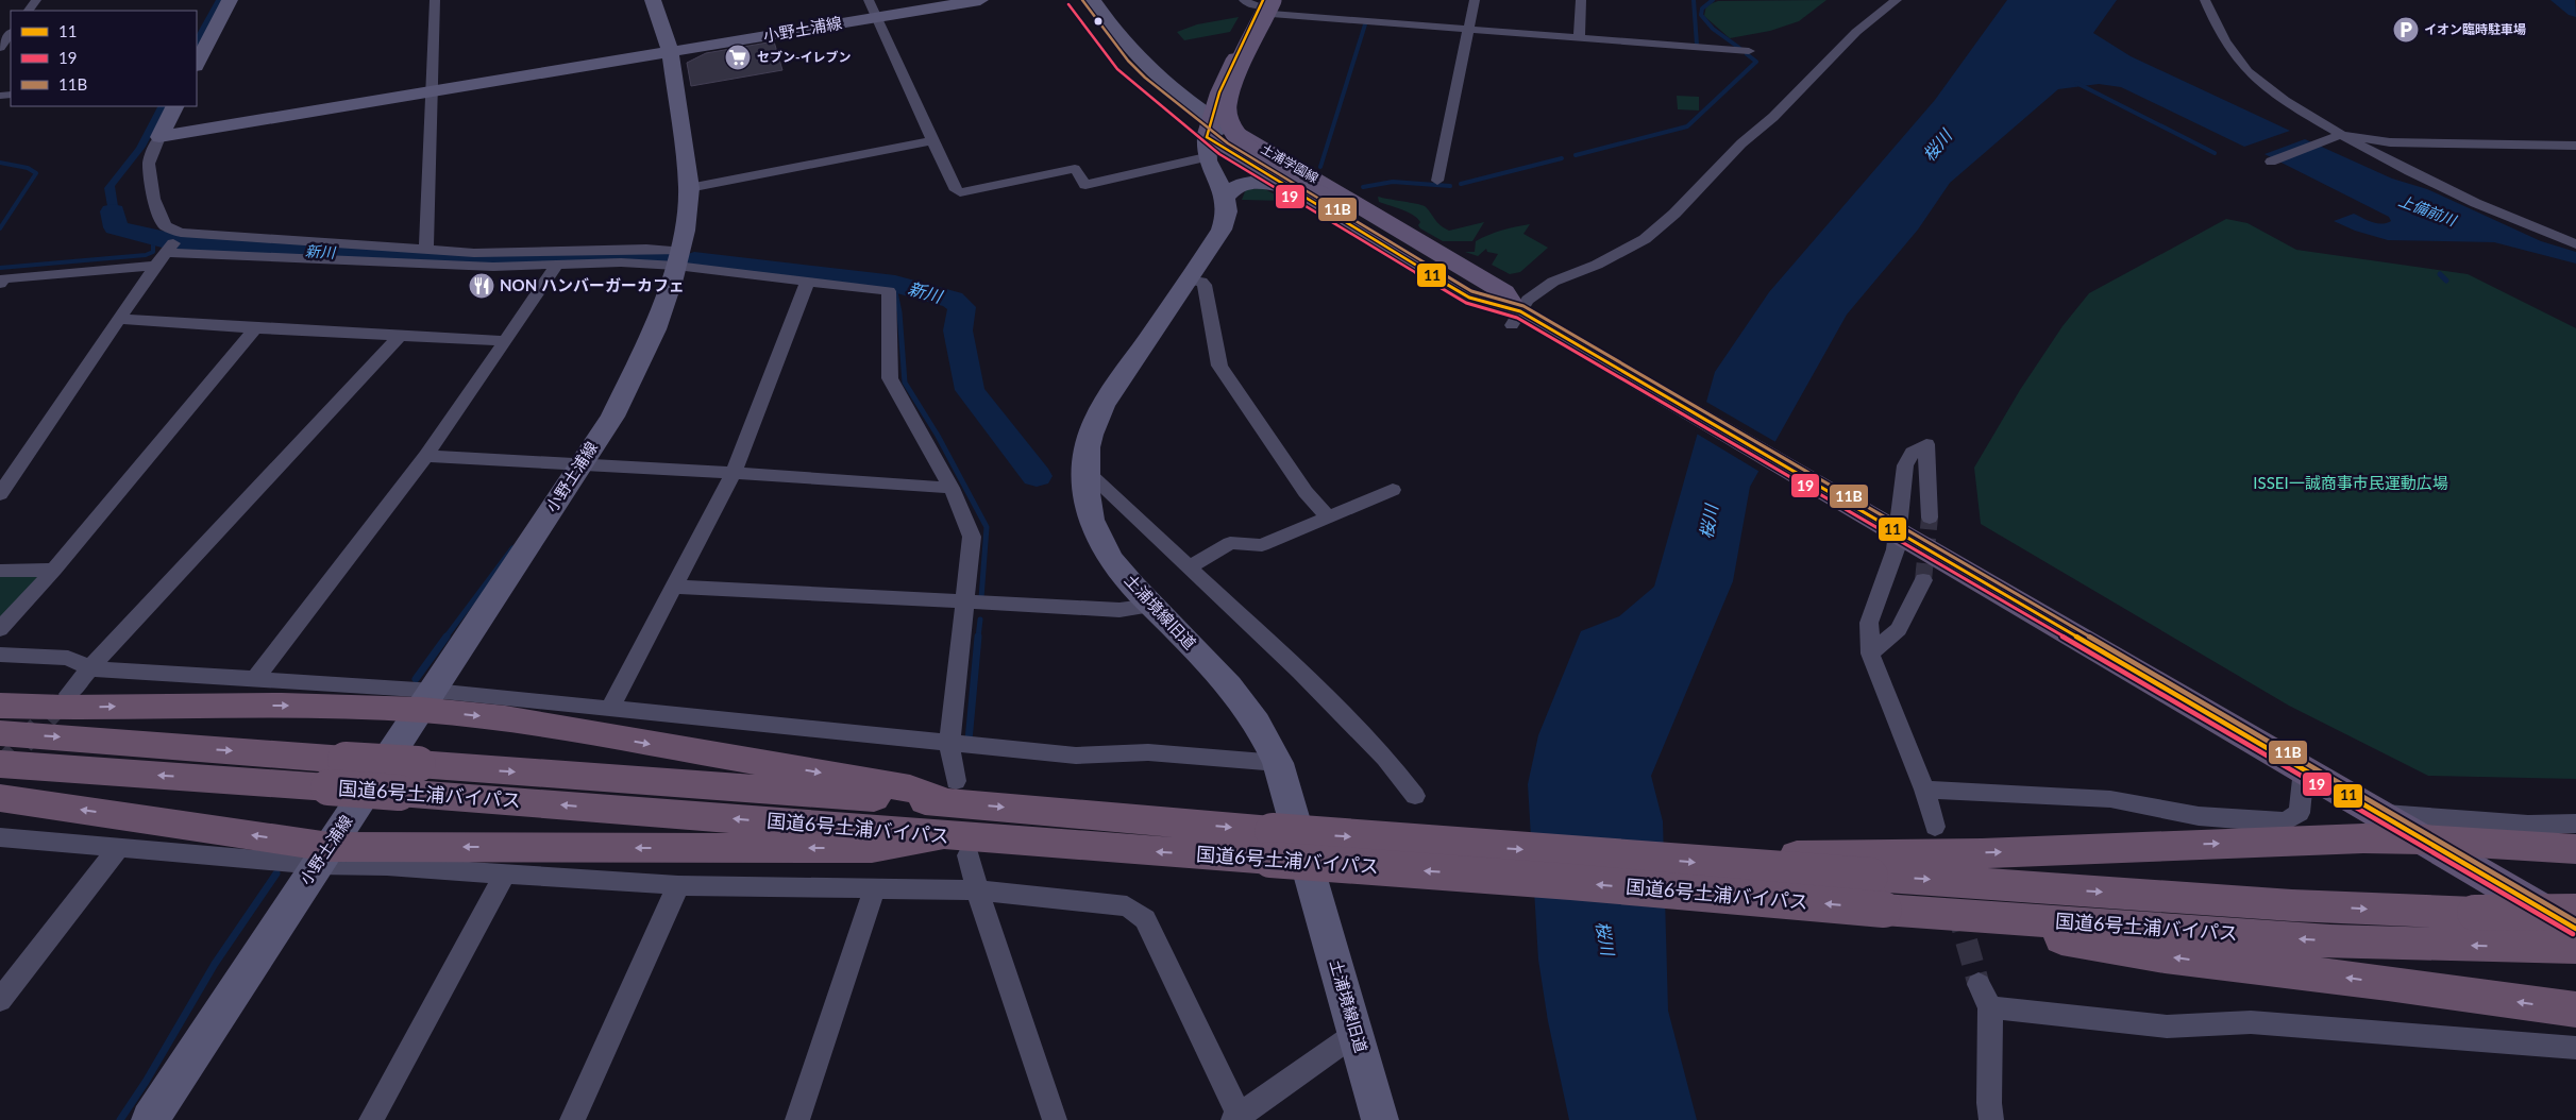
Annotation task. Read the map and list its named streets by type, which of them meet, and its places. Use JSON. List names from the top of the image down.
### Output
{
  "streets": {
    "highway": ["国道6号土浦バイパス"],
    "main road": ["土浦学園線"],
    "street": ["小野土浦線", "土浦境線旧道"]
  },
  "crossings": [
    ["土浦学園線", "土浦境線旧道"]
  ],
  "water": ["桜川", "上備前川", "新川"],
  "parks": ["ISSEI一誠商事市民運動広場"],
  "places": {
    "parking": ["イオン臨時駐車場"],
    "supermarket": ["セブン-イレブン"],
    "restaurant": ["NON ハンバーガーカフェ"]
  },
  "lines": ["transit line 11", "transit line 11B", "transit line 19"],
  "legend": ["11", "19", "11B"]
}
